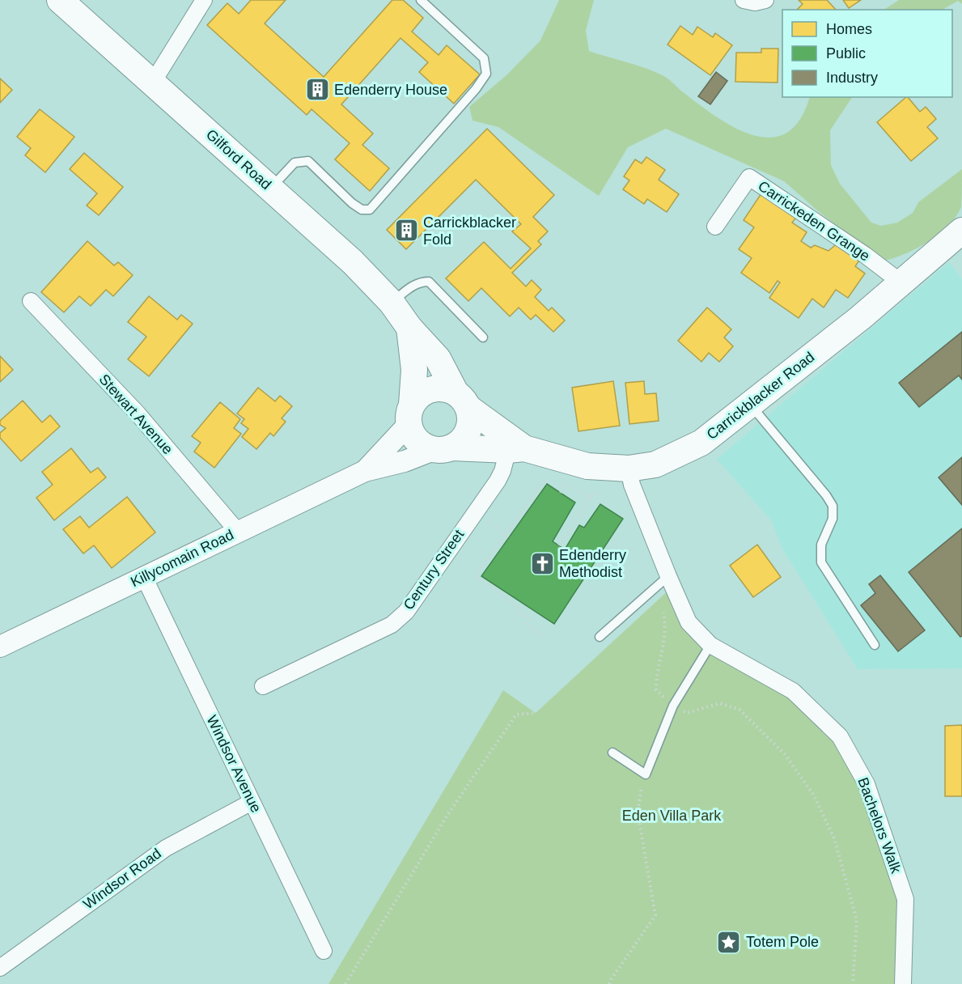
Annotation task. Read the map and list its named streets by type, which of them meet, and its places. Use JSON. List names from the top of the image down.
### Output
{
  "streets": {
    "main road": ["Gilford Road", "Carrickblacker Road"],
    "street": [
      "Carrickeden Grange",
      "Stewart Avenue",
      "Killycomain Road",
      "Century Street",
      "Windsor Avenue",
      "Bachelors Walk",
      "Windsor Road"
    ]
  },
  "crossings": [
    ["Gilford Road", "Carrickblacker Road"],
    ["Gilford Road", "Killycomain Road"],
    ["Carrickeden Grange", "Carrickblacker Road"],
    ["Carrickblacker Road", "Killycomain Road"],
    ["Carrickblacker Road", "Century Street"],
    ["Carrickblacker Road", "Bachelors Walk"],
    ["Stewart Avenue", "Killycomain Road"],
    ["Killycomain Road", "Windsor Avenue"],
    ["Windsor Avenue", "Windsor Road"]
  ],
  "parks": ["Eden Villa Park"],
  "places": {
    "building": ["Edenderry House", "Carrickblacker Fold"],
    "church": ["Edenderry Methodist"],
    "place": ["Totem Pole"]
  },
  "legend": ["Homes", "Public", "Industry"]
}
